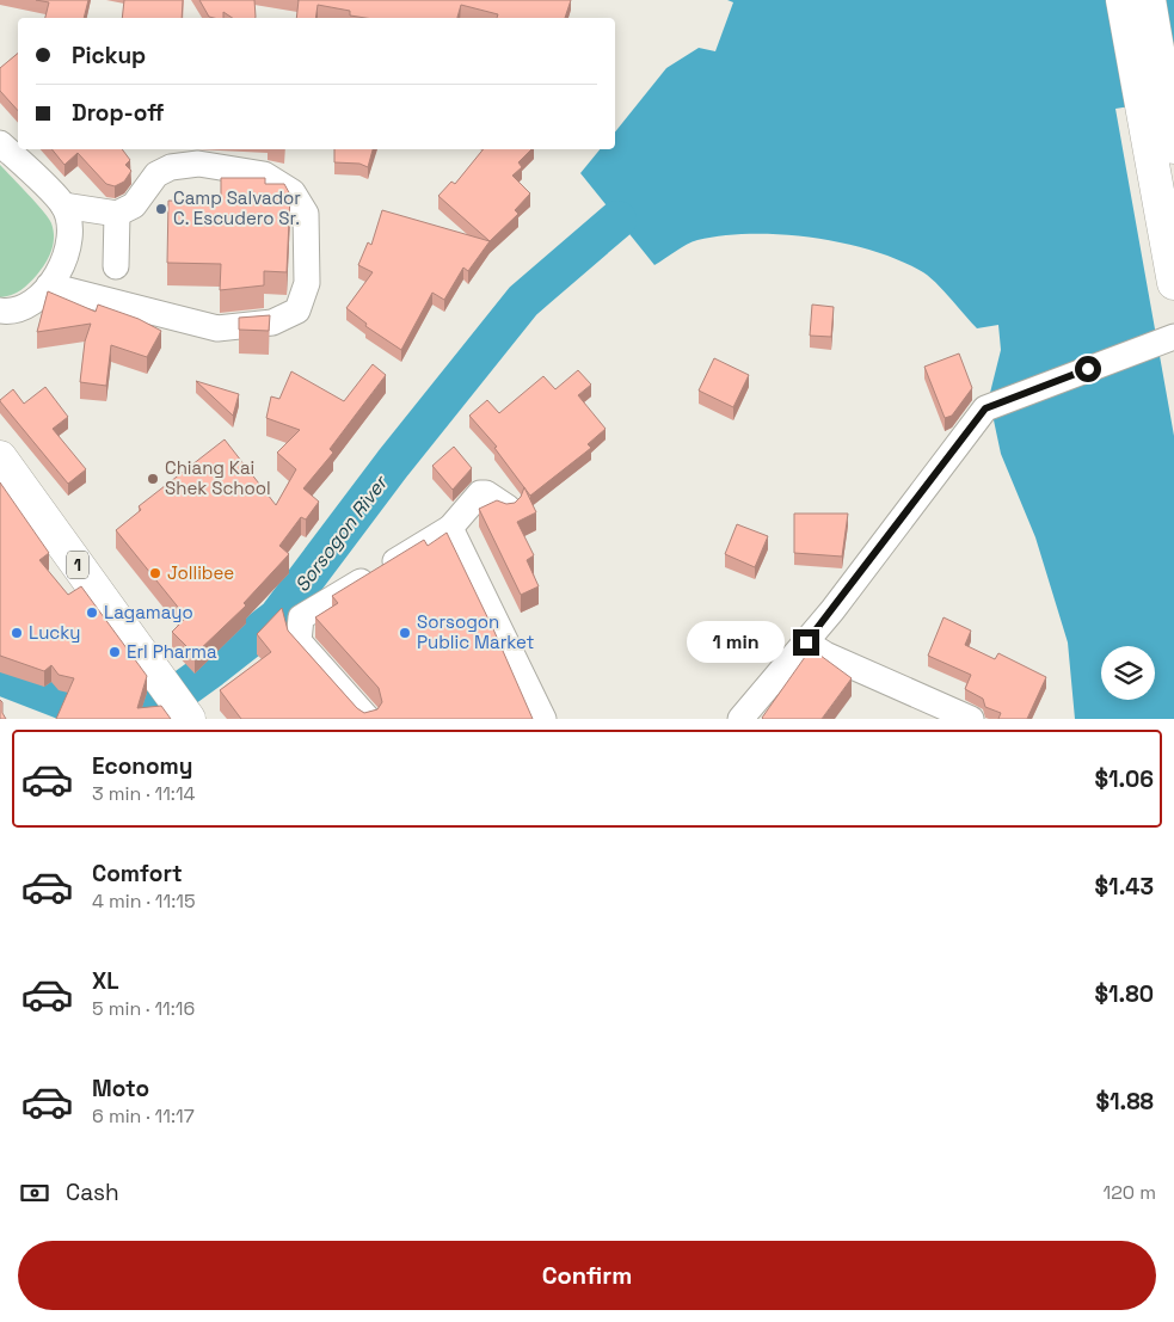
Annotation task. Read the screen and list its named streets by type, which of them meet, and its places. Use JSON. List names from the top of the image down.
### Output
{
  "streets": {
    "main road": ["1"]
  },
  "water": ["Sorsogon River"],
  "places": [
    "Camp Salvador C. Escudero Sr.",
    "Chiang Kai Shek School",
    "Jollibee",
    "Lagamayo",
    "Lucky",
    "Sorsogon Public Market",
    "Erl Pharma"
  ],
  "page": {
    "banner": ["Pickup", "Drop-off"],
    "bubble": "1 min",
    "list": [
      {
        "name": "Economy",
        "note": "3 min · 11:14",
        "value": "$1.06"
      },
      {
        "name": "Comfort",
        "note": "4 min · 11:15",
        "value": "$1.43"
      },
      {
        "name": "XL",
        "note": "5 min · 11:16",
        "value": "$1.80"
      },
      {
        "name": "Moto",
        "note": "6 min · 11:17",
        "value": "$1.88"
      }
    ],
    "pay": ["Cash", "120 m"],
    "buttons": "Confirm"
  }
}
